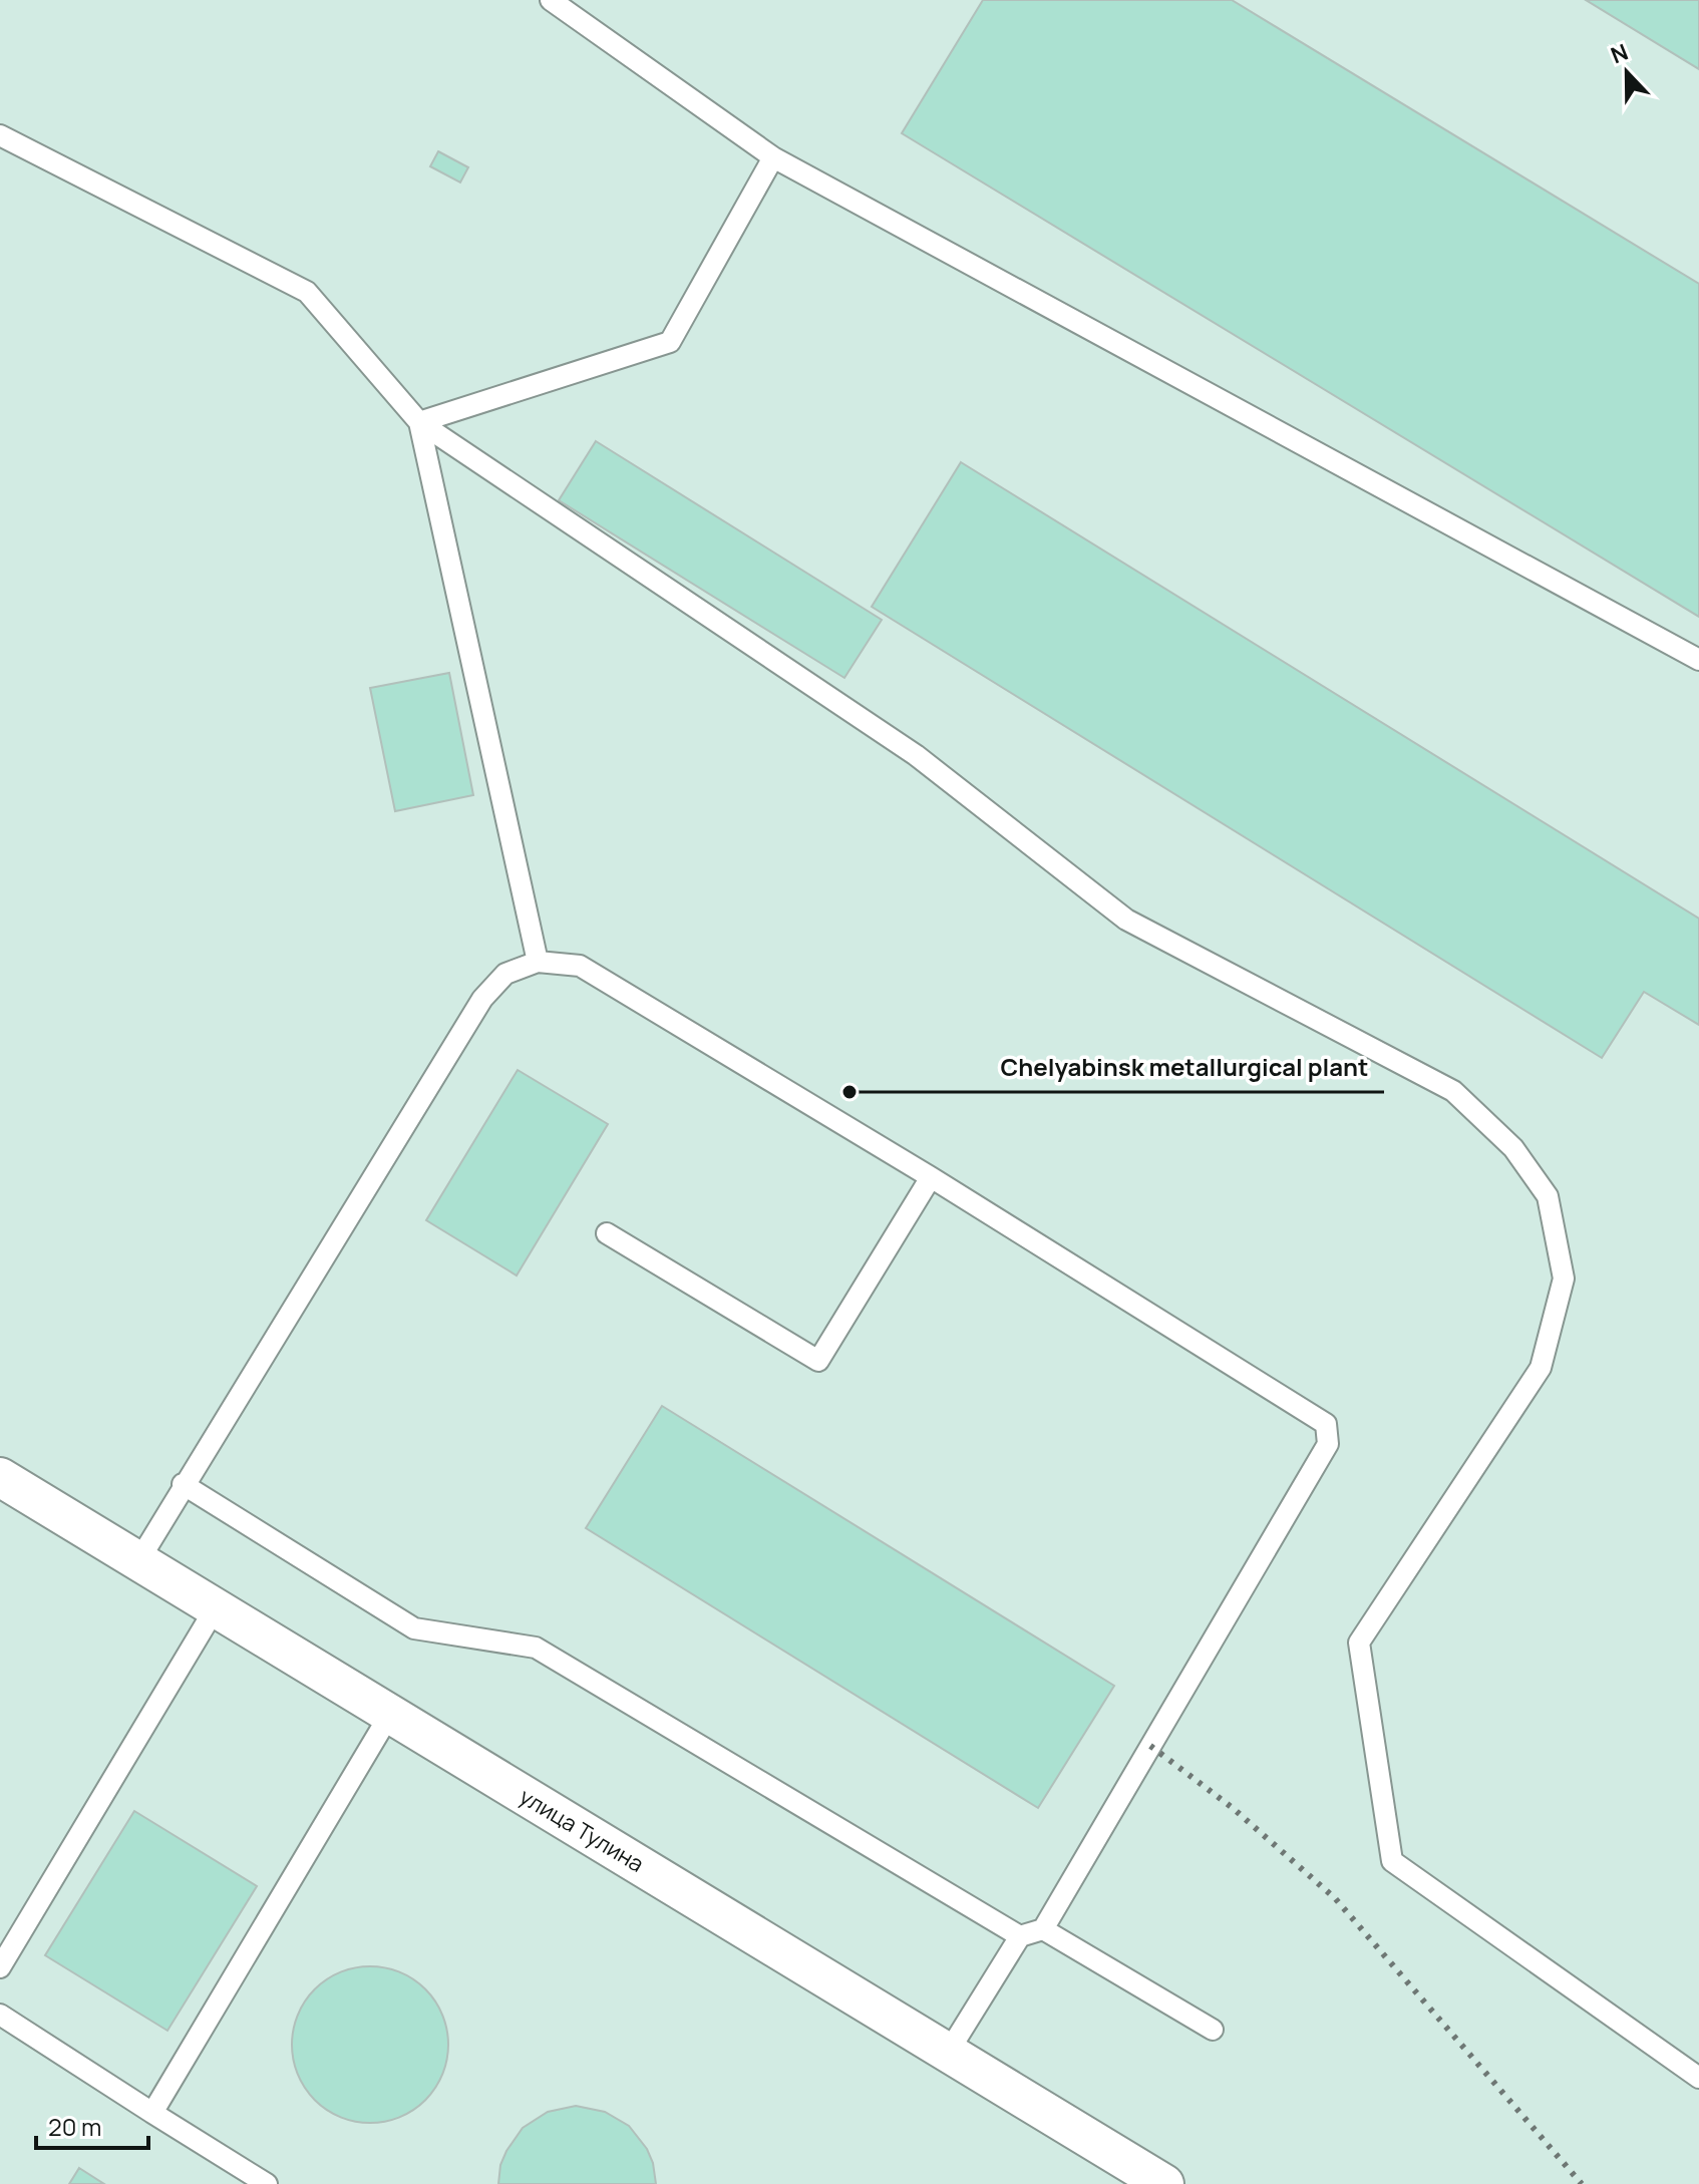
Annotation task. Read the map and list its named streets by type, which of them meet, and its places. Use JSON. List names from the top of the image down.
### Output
{
  "streets": {
    "street": ["улица Тулина"]
  },
  "places": ["Chelyabinsk metallurgical plant"],
  "scale_bar": "20 m",
  "north": "top"
}
